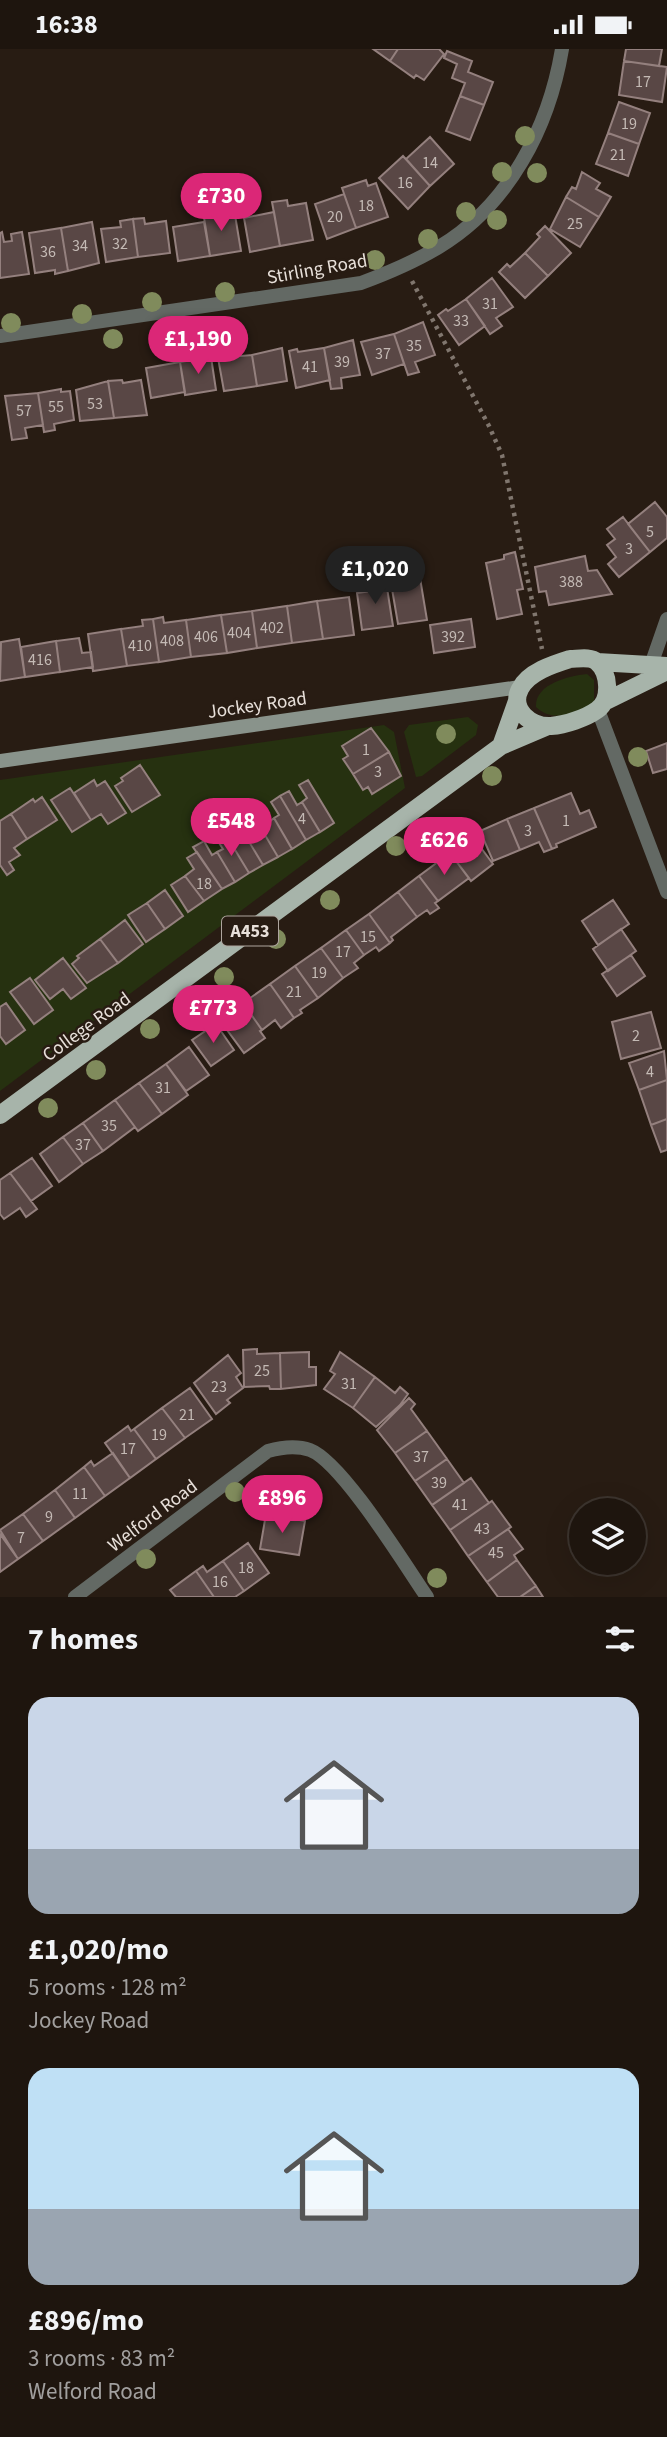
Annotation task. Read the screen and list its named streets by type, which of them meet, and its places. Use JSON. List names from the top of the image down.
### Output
{
  "streets": {
    "main road": ["Jockey Road", "A453", "College Road"],
    "street": ["Stirling Road", "Welford Road"]
  },
  "crossings": [
    ["Jockey Road", "College Road"]
  ],
  "house_numbers": [
    "17",
    "19",
    "21",
    "14",
    "16",
    "18",
    "20",
    "25",
    "32",
    "34",
    "36",
    "31",
    "33",
    "35",
    "37",
    "39",
    "41",
    "53",
    "55",
    "57",
    "5",
    "3",
    "388",
    "402",
    "404",
    "406",
    "392",
    "408",
    "410",
    "416",
    "1",
    "3",
    "4",
    "1",
    "3",
    "18",
    "15",
    "17",
    "19",
    "21",
    "2",
    "4",
    "31",
    "35",
    "37",
    "25",
    "31",
    "23",
    "21",
    "19",
    "17",
    "37",
    "39",
    "11",
    "41",
    "9",
    "43",
    "7",
    "45",
    "18",
    "16"
  ],
  "page": {
    "status": "16:38",
    "price": [
      "£730",
      "£1,190",
      "£1,020",
      "£548",
      "£626",
      "£773",
      "£896"
    ],
    "heading": "7 homes",
    "list": [
      {
        "name": "£1,020/mo",
        "note": "5 rooms · 128 m² · Jockey Road"
      },
      {
        "name": "£896/mo",
        "note": "3 rooms · 83 m² · Welford Road"
      }
    ]
  }
}
